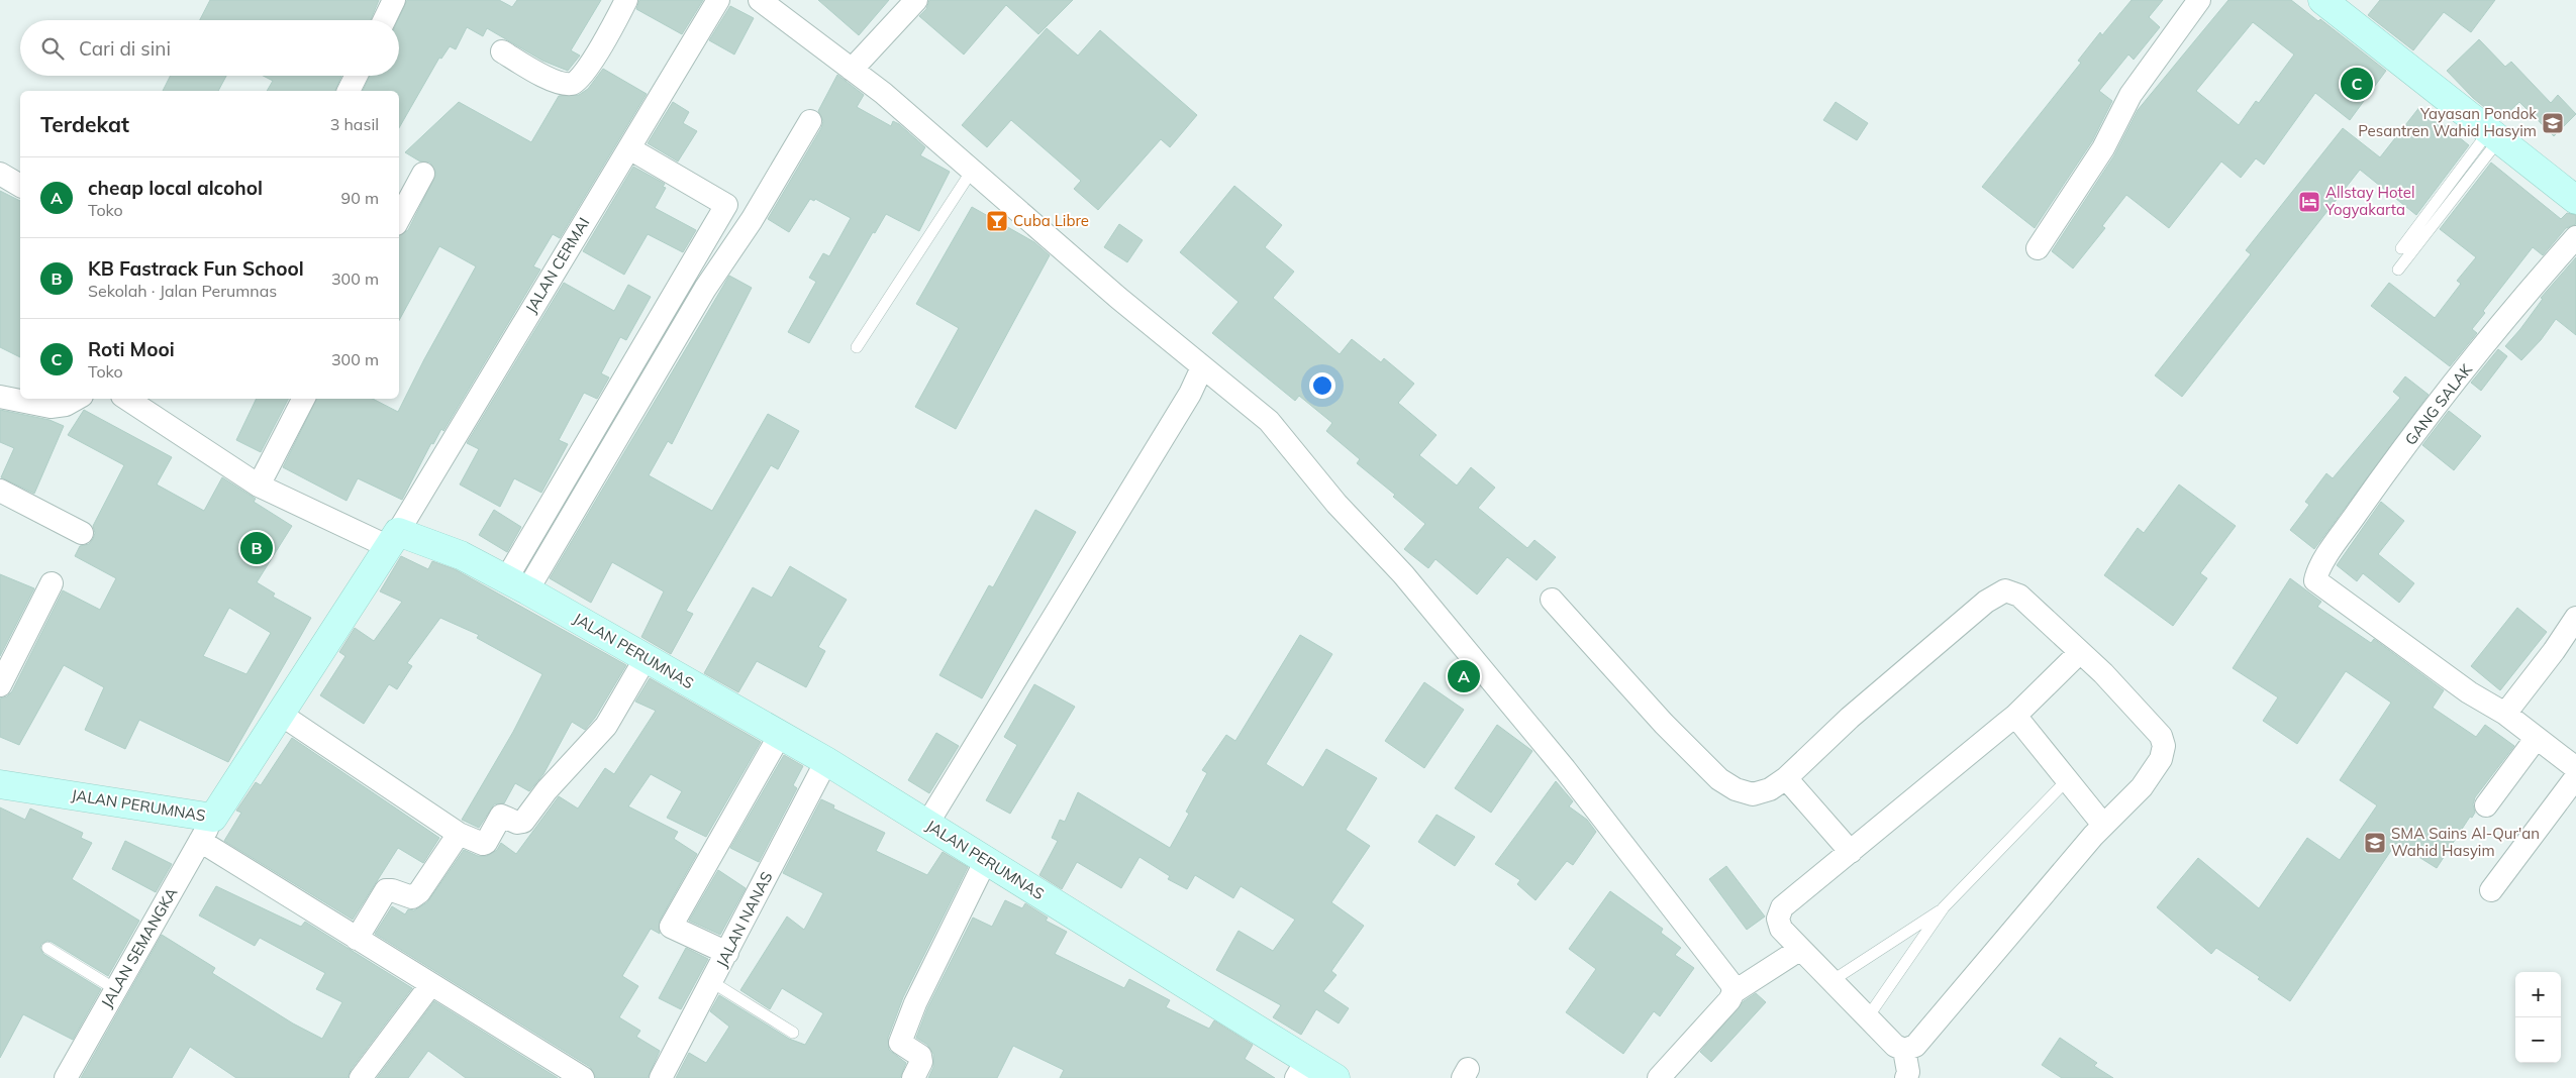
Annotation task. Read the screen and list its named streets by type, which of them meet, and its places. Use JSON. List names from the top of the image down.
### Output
{
  "streets": {
    "street": [
      "JALAN CERMAI",
      "GANG SALAK",
      "JALAN PERUMNAS",
      "JALAN NANAS",
      "JALAN SEMANGKA"
    ]
  },
  "crossings": [
    ["JALAN CERMAI", "JALAN PERUMNAS"],
    ["JALAN PERUMNAS", "JALAN NANAS"],
    ["JALAN PERUMNAS", "JALAN SEMANGKA"]
  ],
  "places": {
    "school or university": ["Yayasan Pondok Pesantren Wahid Hasyim", "SMA Sains Al-Qur'an Wahid Hasyim"],
    "hotel": ["Allstay Hotel Yogyakarta"],
    "bar": ["Cuba Libre"]
  },
  "page": {
    "search": "Cari di sini",
    "pins": ["C", "B", "A"],
    "heading": ["Terdekat", "3 hasil"],
    "list": [
      {
        "mark": "A",
        "name": "cheap local alcohol",
        "note": "Toko",
        "value": "90 m"
      },
      {
        "mark": "B",
        "name": "KB Fastrack Fun School",
        "note": "Sekolah · Jalan Perumnas",
        "value": "300 m"
      },
      {
        "mark": "C",
        "name": "Roti Mooi",
        "note": "Toko",
        "value": "300 m"
      }
    ],
    "map_buttons": ["+", "−"]
  }
}
